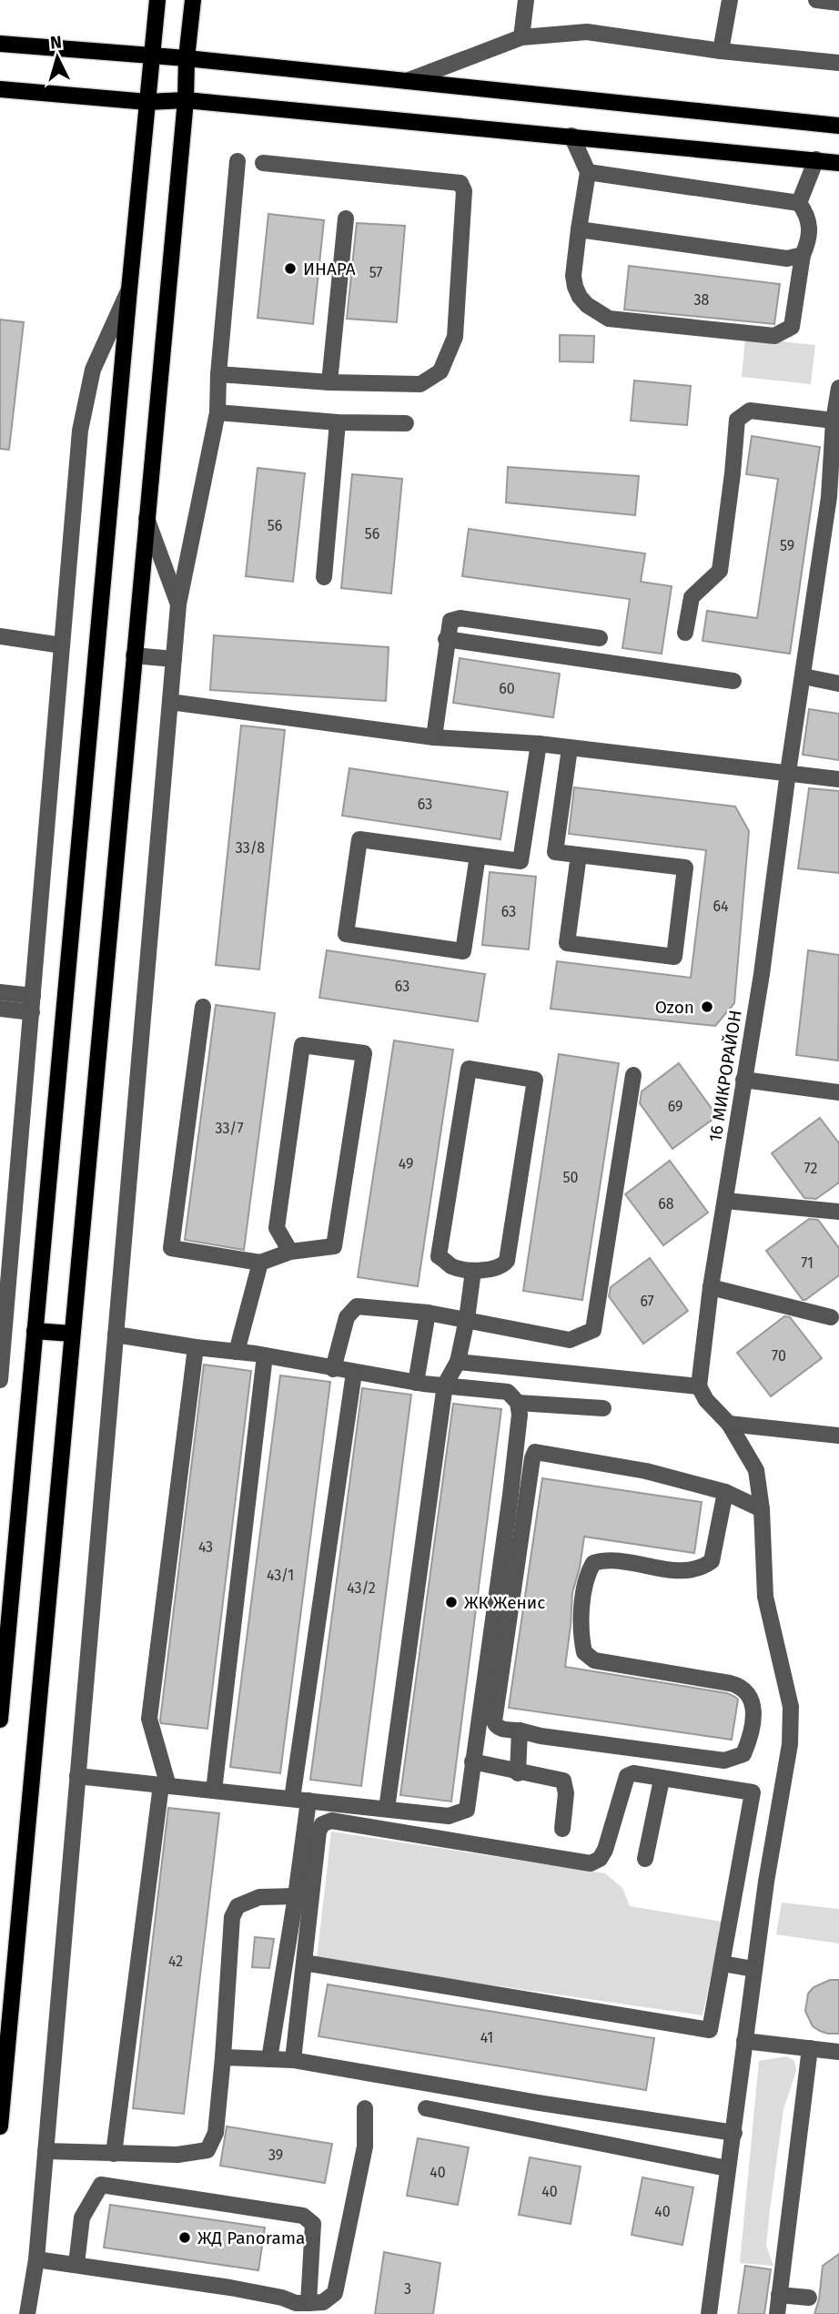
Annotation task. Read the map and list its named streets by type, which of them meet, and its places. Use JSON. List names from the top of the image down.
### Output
{
  "streets": {
    "street": ["16 МИКРОРАЙОН"]
  },
  "places": [
    "ИНАРА",
    "Ozon",
    "ЖК Женис",
    "ЖД Panorama"
  ],
  "house_numbers": [
    "57",
    "38",
    "56",
    "56",
    "59",
    "60",
    "63",
    "33/8",
    "64",
    "63",
    "63",
    "69",
    "33/7",
    "49",
    "72",
    "50",
    "68",
    "71",
    "67",
    "70",
    "43",
    "43/1",
    "43/2",
    "42",
    "41",
    "39",
    "40",
    "40",
    "40",
    "3"
  ],
  "north": "top"
}
